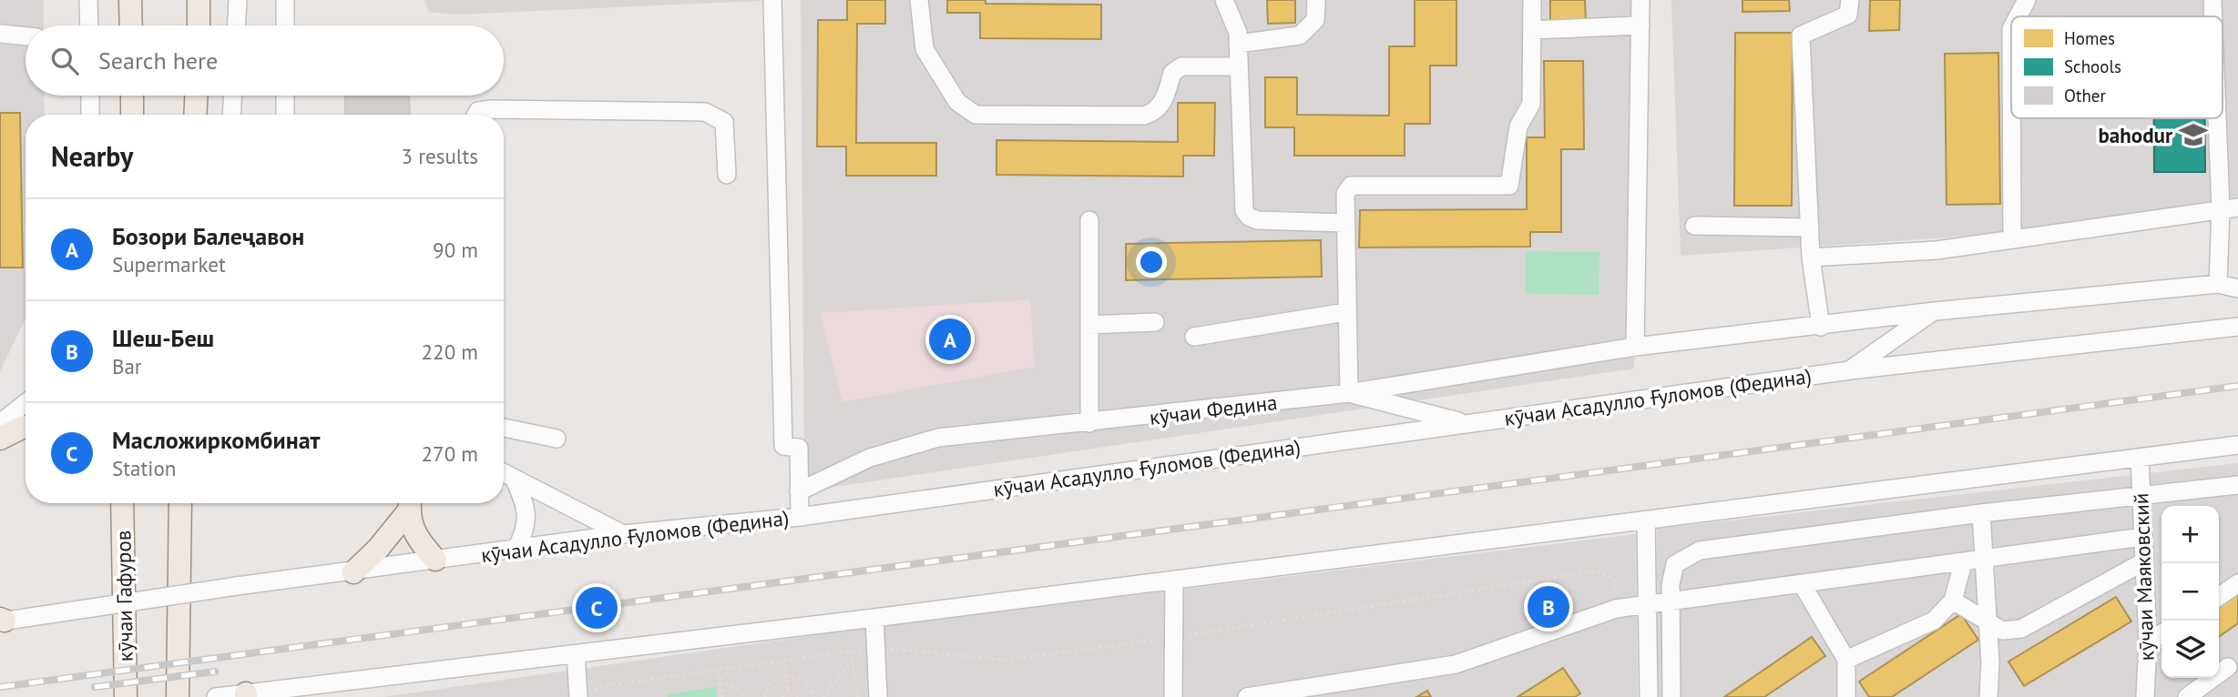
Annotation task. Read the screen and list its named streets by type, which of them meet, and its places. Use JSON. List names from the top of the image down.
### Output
{
  "streets": {
    "main road": ["кӯчаи Гафуров"],
    "street": ["кӯчаи Асадулло Ғуломов (Федина)", "кӯчаи Федина", "кӯчаи Маяковский"]
  },
  "places": {
    "school or university": ["bahodur"]
  },
  "legend": ["Homes", "Schools", "Other"],
  "page": {
    "search": "Search here",
    "heading": ["Nearby", "3 results"],
    "list": [
      {
        "mark": "A",
        "name": "Бозори Балеҷавон",
        "note": "Supermarket",
        "value": "90 m"
      },
      {
        "mark": "B",
        "name": "Шеш-Беш",
        "note": "Bar",
        "value": "220 m"
      },
      {
        "mark": "C",
        "name": "Масложиркомбинат",
        "note": "Station",
        "value": "270 m"
      }
    ],
    "pins": ["A", "B", "C"],
    "map_buttons": ["+", "−"]
  }
}
